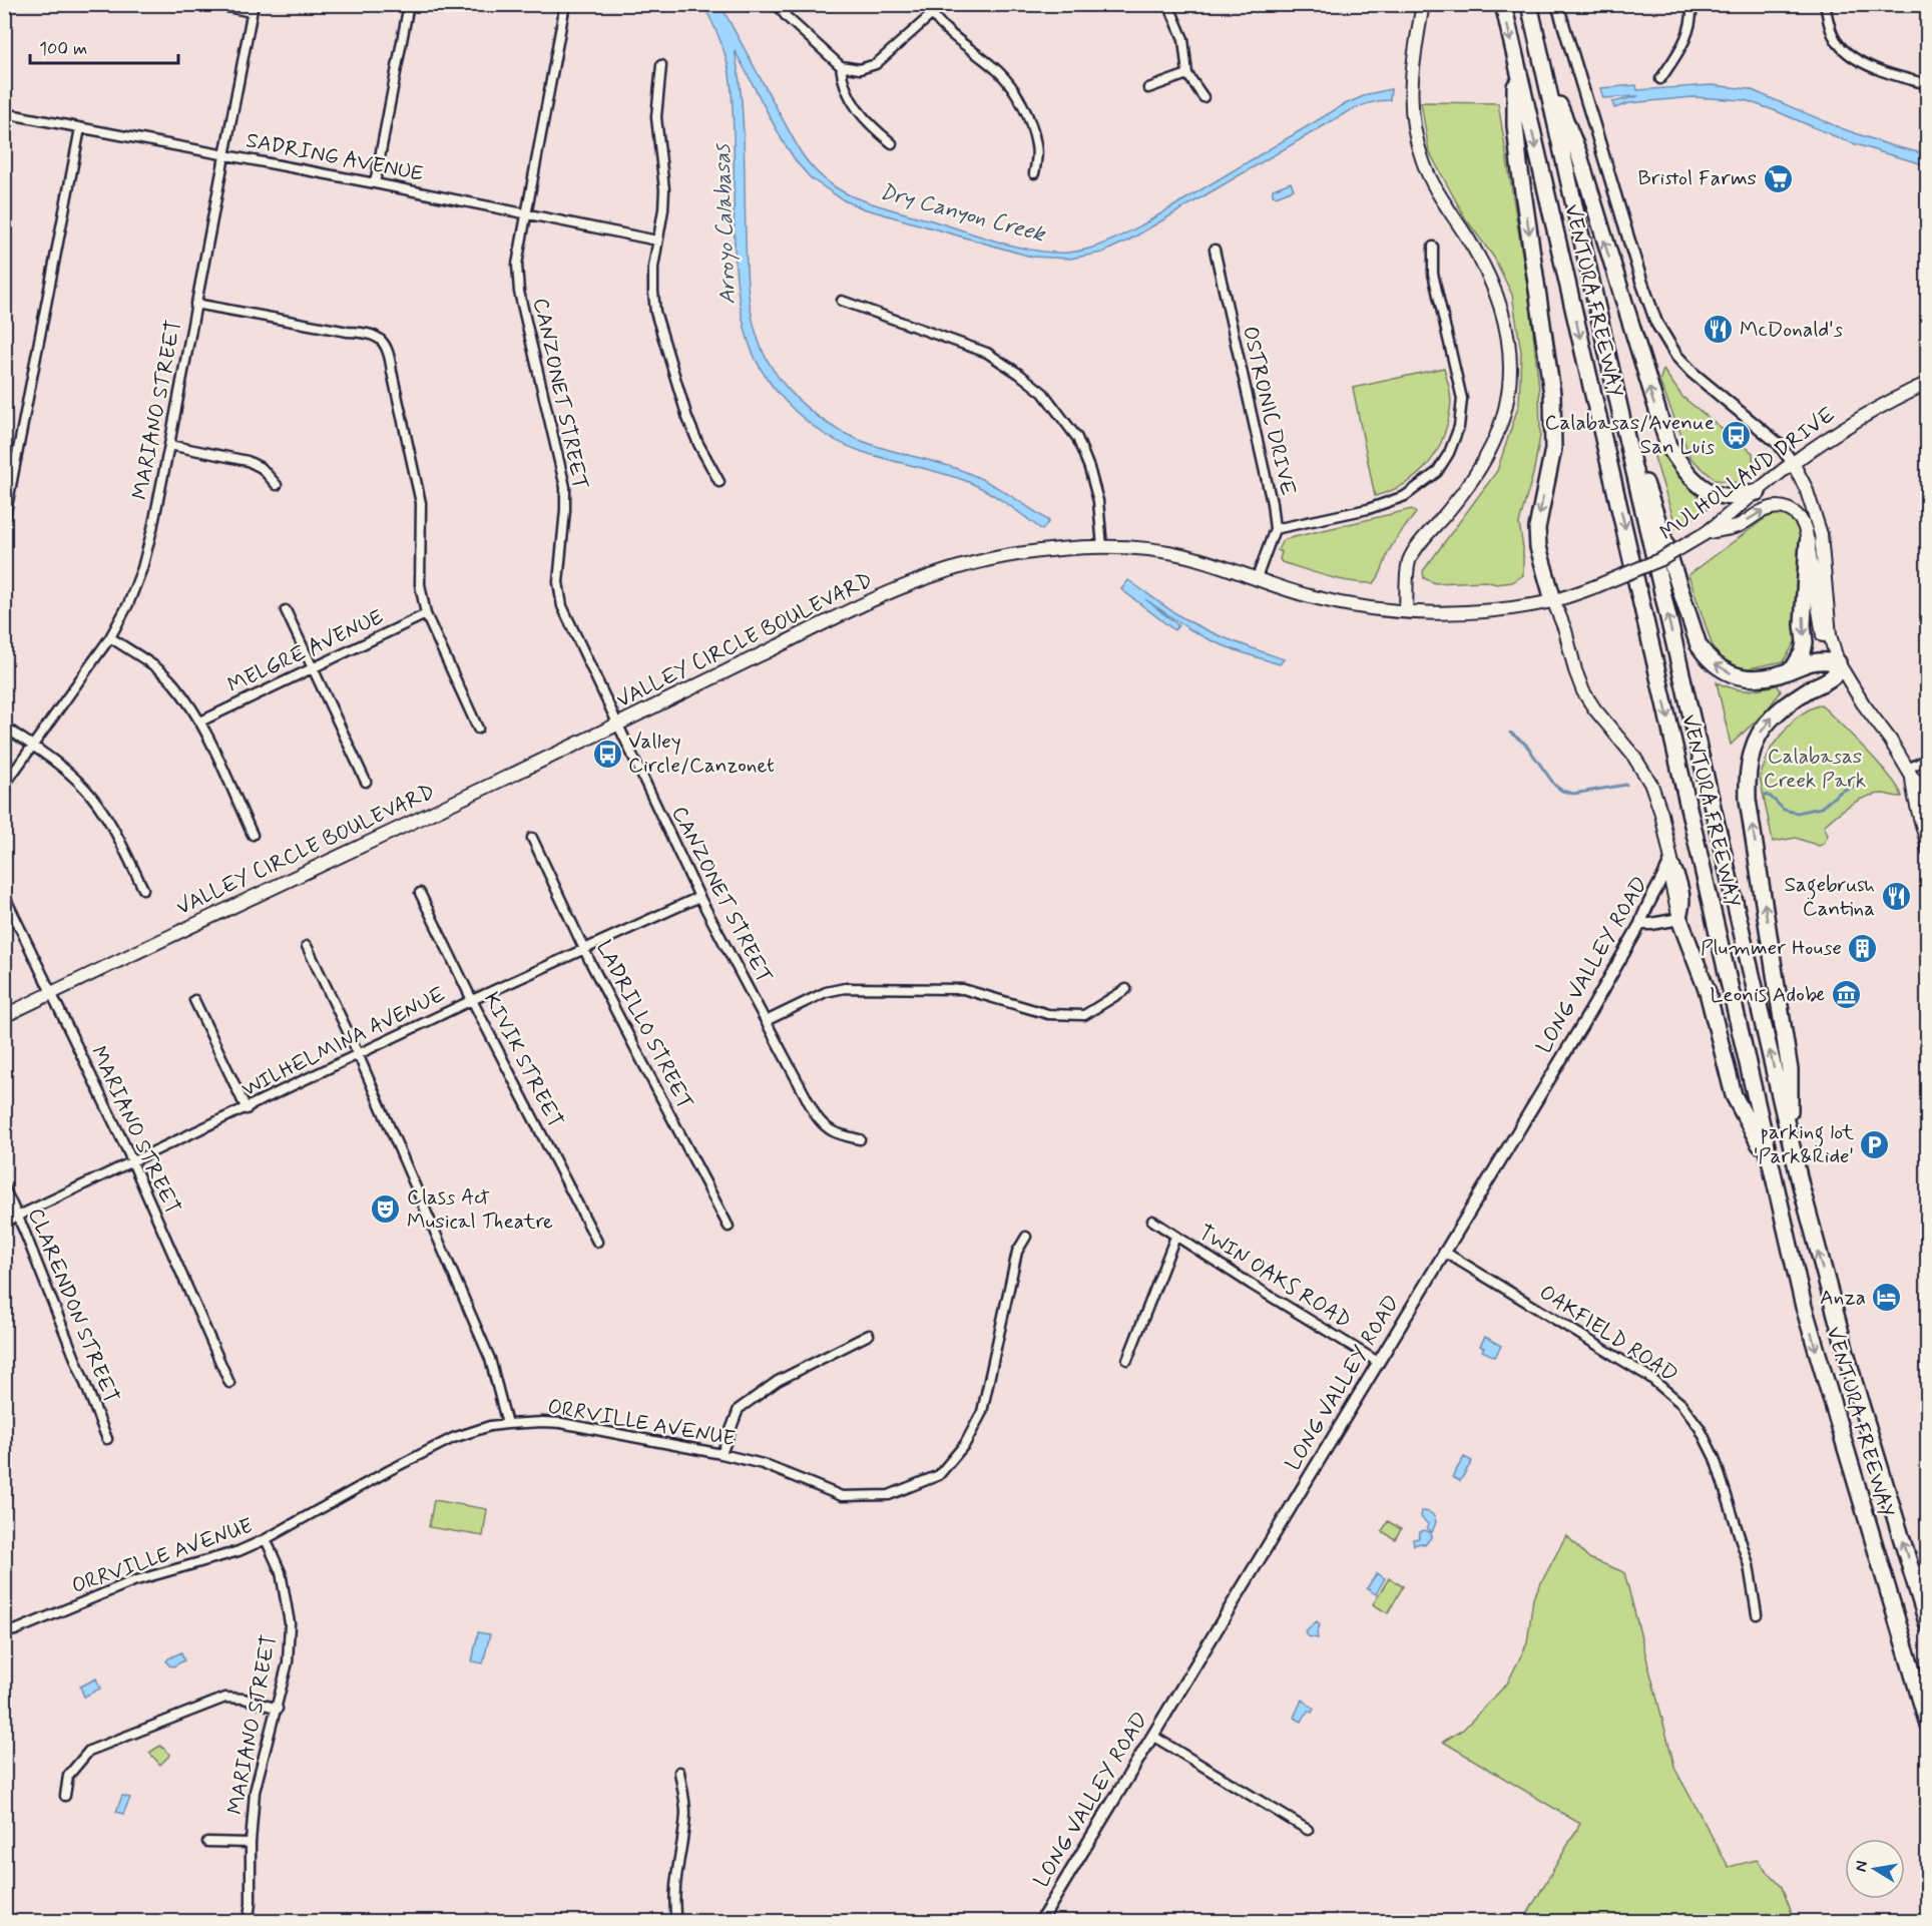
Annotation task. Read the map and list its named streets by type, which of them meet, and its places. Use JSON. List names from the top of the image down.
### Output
{
  "streets": {
    "highway": ["VENTURA FREEWAY"],
    "main road": ["MULHOLLAND DRIVE", "VALLEY CIRCLE BOULEVARD", "LONG VALLEY ROAD"],
    "street": [
      "SADRING AVENUE",
      "CANZONET STREET",
      "MARIANO STREET",
      "OSTRONIC DRIVE",
      "MELGRE AVENUE",
      "LADRILLO STREET",
      "WILHELMINA AVENUE",
      "KIVIK STREET",
      "TWIN OAKS ROAD",
      "CLARENDON STREET",
      "OAKFIELD ROAD",
      "ORRVILLE AVENUE"
    ]
  },
  "crossings": [
    ["SADRING AVENUE", "CANZONET STREET"],
    ["SADRING AVENUE", "MARIANO STREET"],
    ["CANZONET STREET", "VALLEY CIRCLE BOULEVARD"],
    ["CANZONET STREET", "WILHELMINA AVENUE"],
    ["MARIANO STREET", "VALLEY CIRCLE BOULEVARD"],
    ["MARIANO STREET", "WILHELMINA AVENUE"],
    ["MARIANO STREET", "ORRVILLE AVENUE"],
    ["OSTRONIC DRIVE", "VALLEY CIRCLE BOULEVARD"],
    ["MULHOLLAND DRIVE", "VALLEY CIRCLE BOULEVARD"],
    ["MULHOLLAND DRIVE", "LONG VALLEY ROAD"],
    ["VALLEY CIRCLE BOULEVARD", "LONG VALLEY ROAD"],
    ["LONG VALLEY ROAD", "TWIN OAKS ROAD"],
    ["LONG VALLEY ROAD", "OAKFIELD ROAD"],
    ["LADRILLO STREET", "WILHELMINA AVENUE"],
    ["WILHELMINA AVENUE", "KIVIK STREET"],
    ["WILHELMINA AVENUE", "CLARENDON STREET"]
  ],
  "water": ["Dry Canyon Creek", "Arroyo Calabasas"],
  "parks": ["Calabasas Creek Park"],
  "places": {
    "supermarket": ["Bristol Farms"],
    "restaurant": ["McDonald's", "Sagebrush Cantina"],
    "bus stop": ["Calabasas/Avenue San Luis", "Valley Circle/Canzonet"],
    "building": ["Plummer House"],
    "museum": ["Leonis Adobe"],
    "parking": ["parking lot 'Park&Ride'"],
    "theatre": ["Class Act Musical Theatre"],
    "hotel": ["Anza"]
  },
  "scale_bar": "100 m",
  "north": "left"
}
